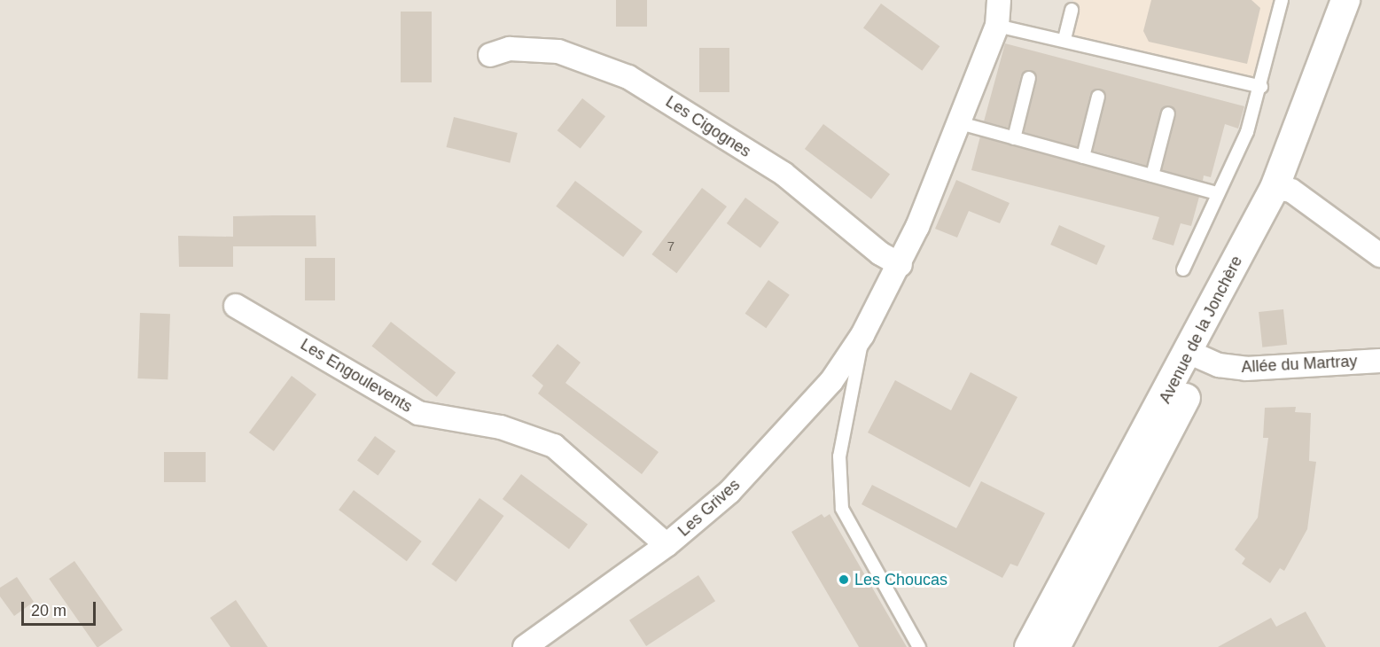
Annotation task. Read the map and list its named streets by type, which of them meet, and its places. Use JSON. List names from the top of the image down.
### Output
{
  "streets": {
    "street": [
      "Les Cigognes",
      "Avenue de la Jonchère",
      "Allée du Martray",
      "Les Engoulevents",
      "Les Grives"
    ]
  },
  "crossings": [
    ["Avenue de la Jonchère", "Allée du Martray"],
    ["Les Engoulevents", "Les Grives"]
  ],
  "places": ["Les Choucas"],
  "house_numbers": ["7"],
  "scale_bar": "20 m"
}
